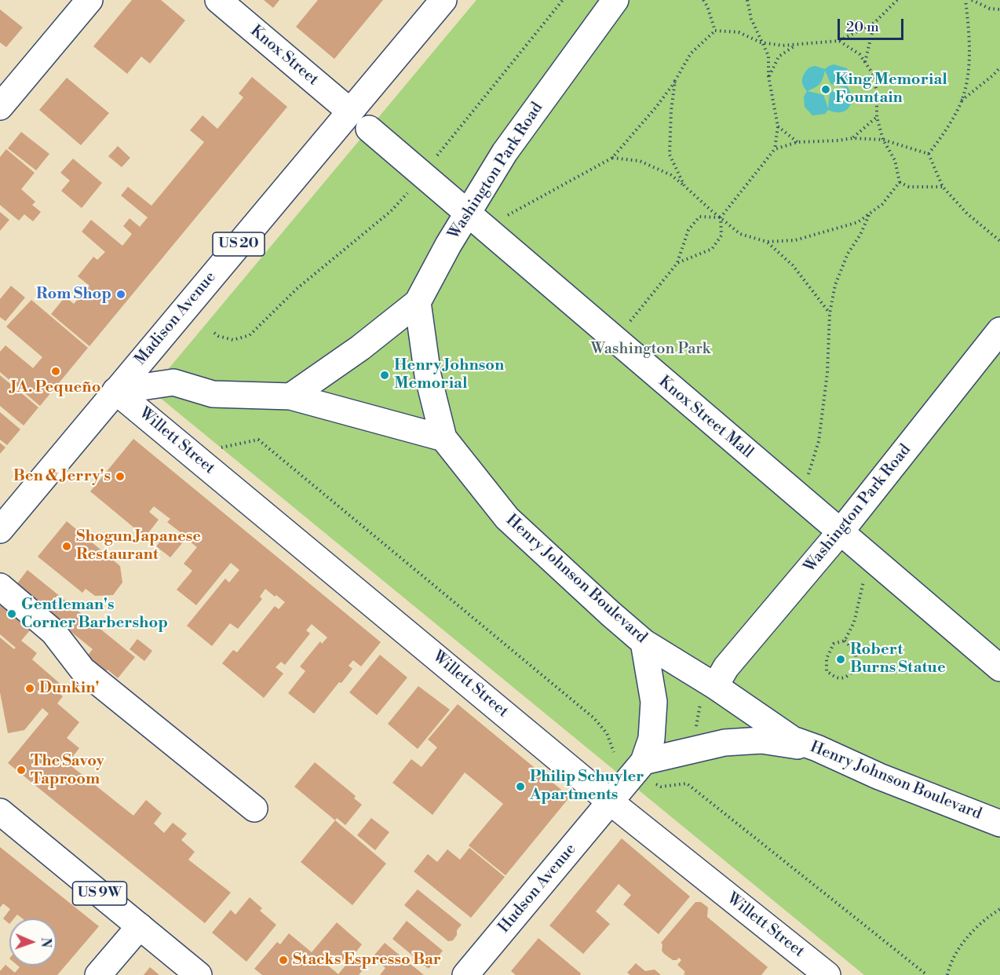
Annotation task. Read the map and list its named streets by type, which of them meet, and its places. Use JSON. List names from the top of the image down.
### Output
{
  "streets": {
    "street": [
      "Knox Street",
      "Washington Park Road",
      "US 20",
      "Madison Avenue",
      "Knox Street Mall",
      "Willett Street",
      "Henry Johnson Boulevard",
      "Hudson Avenue",
      "US 9W"
    ]
  },
  "crossings": [
    ["Knox Street", "Madison Avenue"],
    ["Washington Park Road", "Knox Street Mall"],
    ["Washington Park Road", "Henry Johnson Boulevard"],
    ["Madison Avenue", "Willett Street"],
    ["Willett Street", "Hudson Avenue"]
  ],
  "parks": ["Washington Park"],
  "places": [
    "King Memorial Fountain",
    "Rom Shop",
    "JA. Pequeño",
    "Henry Johnson Memorial",
    "Ben & Jerry's",
    "Shogun Japanese Restaurant",
    "Gentleman's Corner Barbershop",
    "Robert Burns Statue",
    "Dunkin'",
    "The Savoy Taproom",
    "Philip Schuyler Apartments",
    "Stacks Espresso Bar"
  ],
  "scale_bar": "20 m",
  "north": "right"
}
